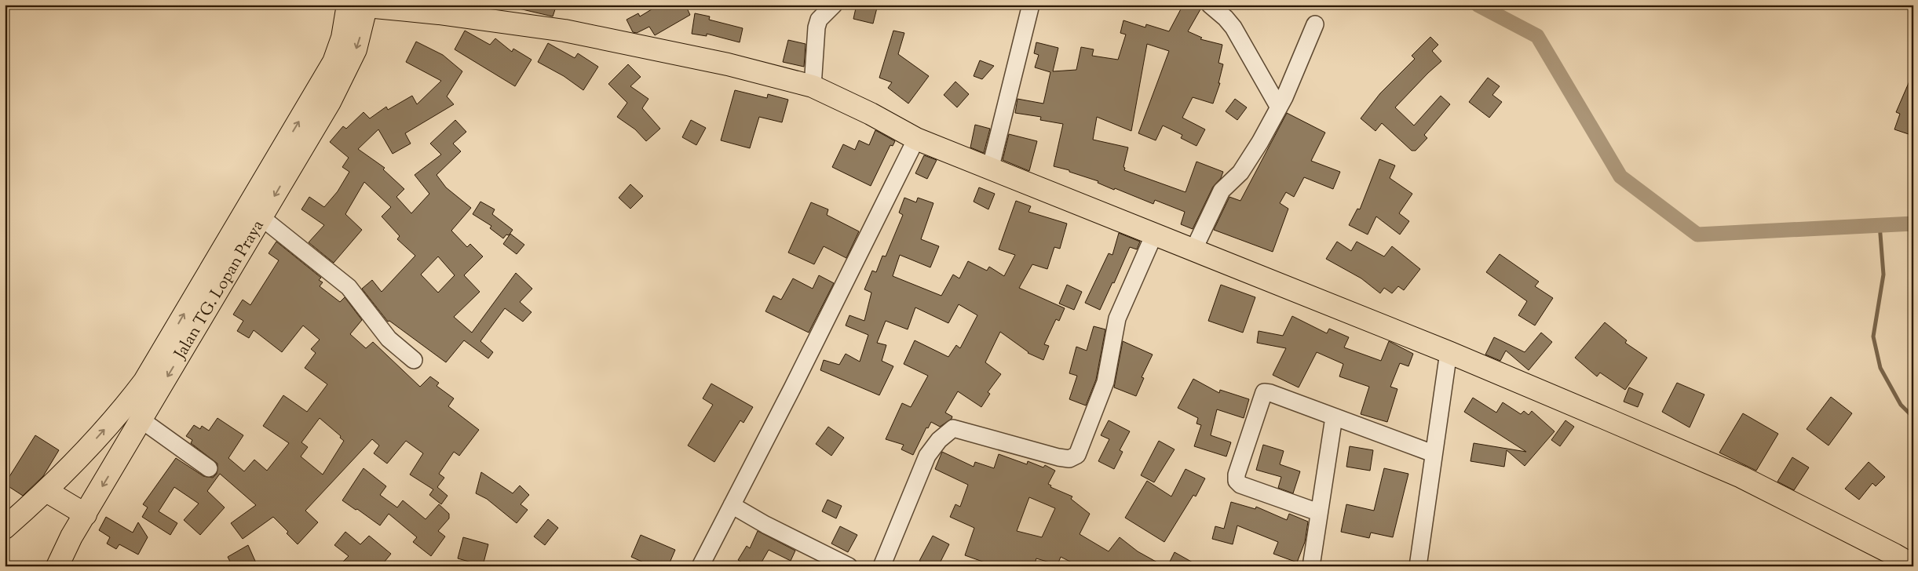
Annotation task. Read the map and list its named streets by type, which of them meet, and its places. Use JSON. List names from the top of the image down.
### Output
{
  "streets": {
    "main road": ["Jalan TG. Lopan Praya"]
  }
}
